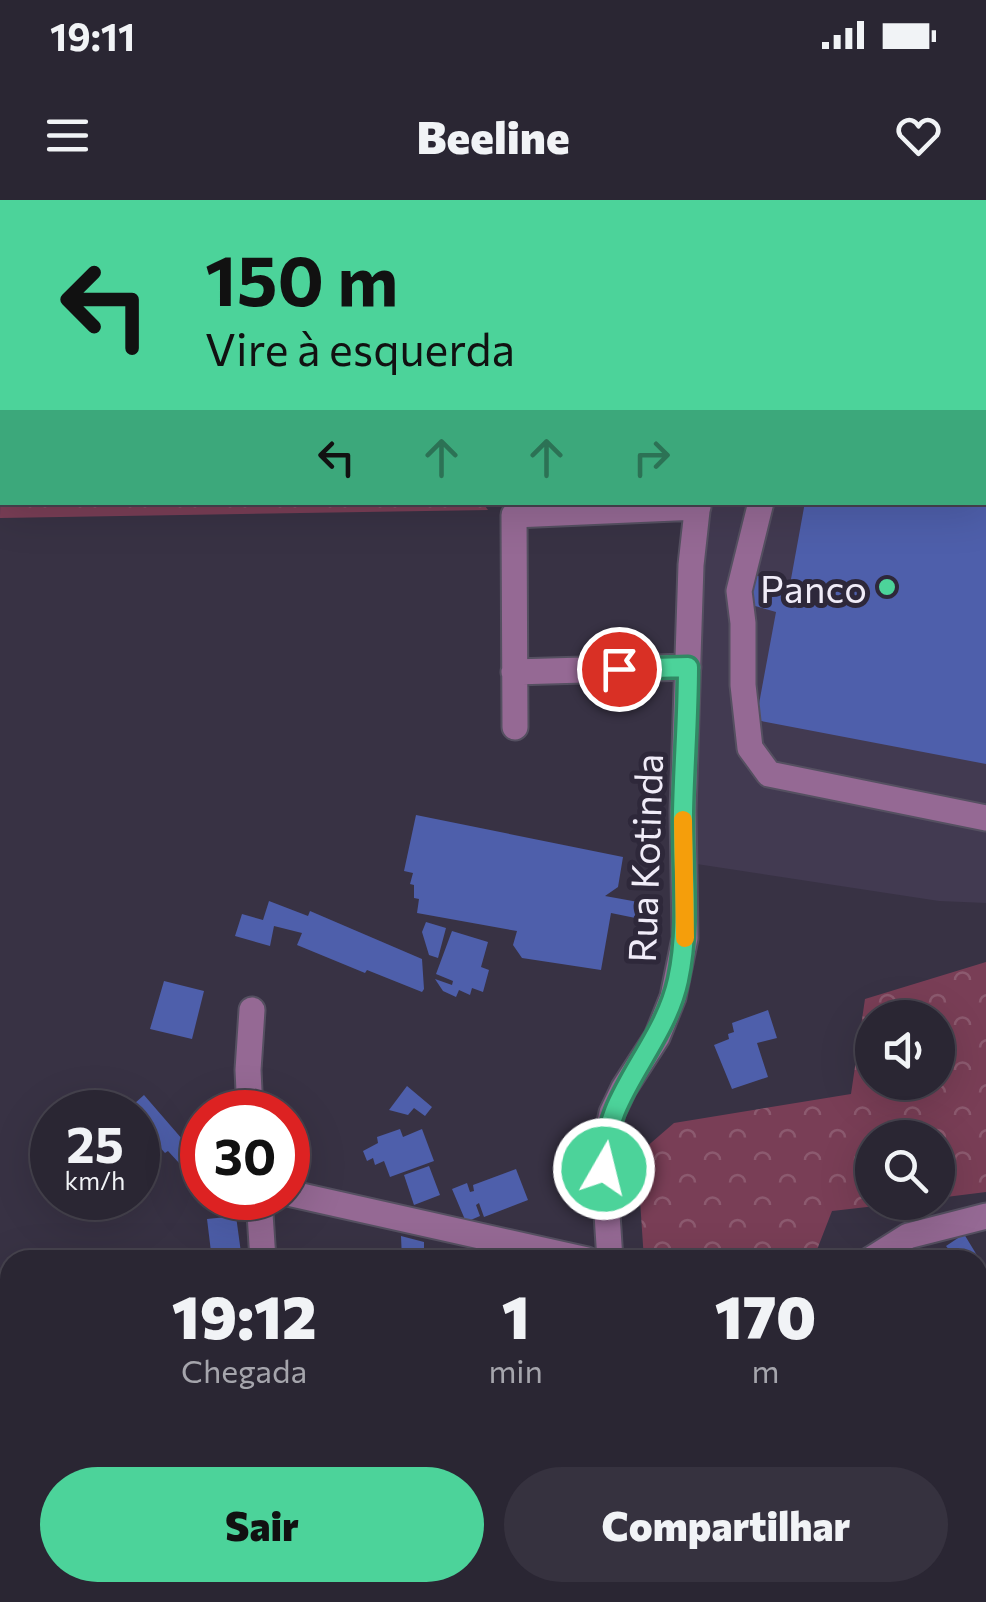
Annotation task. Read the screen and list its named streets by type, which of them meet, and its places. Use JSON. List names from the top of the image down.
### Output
{
  "streets": {
    "street": ["Rua Kotinda"]
  },
  "places": ["Panco"],
  "page": {
    "status": "19:11",
    "header": "Beeline",
    "turn": ["150 m", "Vire à esquerda"],
    "speed": "25 km/h",
    "limit": "30",
    "eta": [
      "19:12",
      "Chegada",
      "1",
      "min",
      "170",
      "m"
    ],
    "buttons": ["Sair", "Compartilhar"]
  }
}
